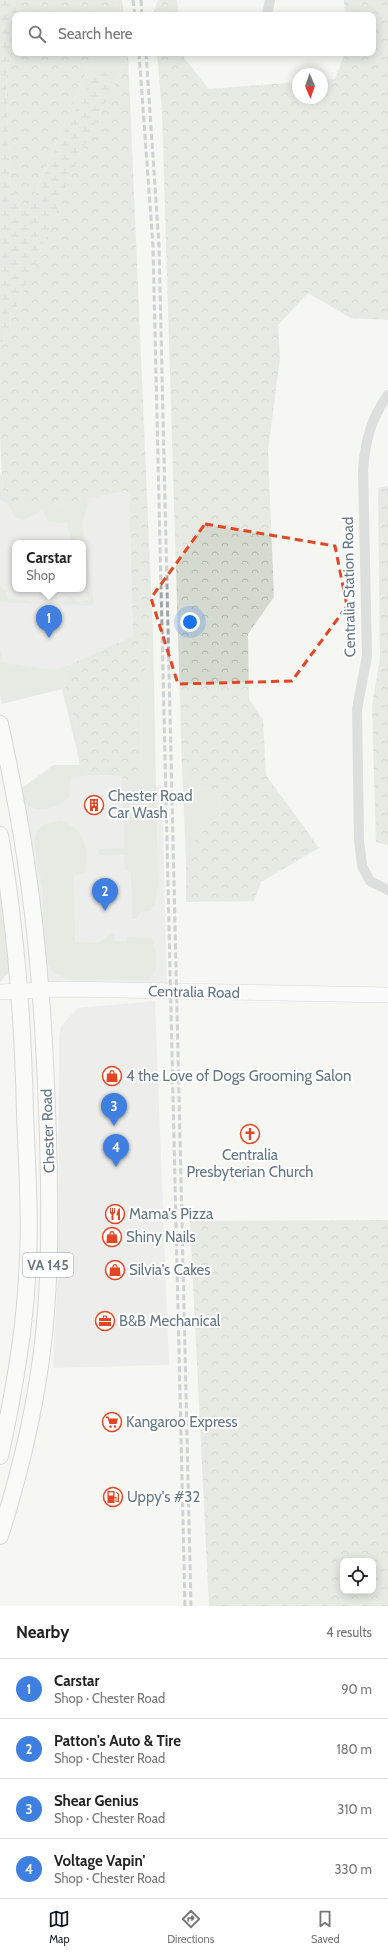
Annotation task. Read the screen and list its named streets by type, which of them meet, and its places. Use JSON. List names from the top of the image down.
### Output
{
  "streets": {
    "main road": ["Centralia Road", "Chester Road", "VA 145"],
    "street": ["Centralia Station Road"]
  },
  "crossings": [
    ["Centralia Road", "Chester Road"]
  ],
  "places": {
    "building": ["Chester Road Car Wash"],
    "shop": ["4 the Love of Dogs Grooming Salon", "Shiny Nails", "Silvia's Cakes"],
    "church": ["Centralia Presbyterian Church"],
    "restaurant": ["Mama's Pizza"],
    "office": ["B&B Mechanical"],
    "supermarket": ["Kangaroo Express"],
    "fuel station": ["Uppy's #32"]
  },
  "north": "bottom",
  "page": {
    "search": "Search here",
    "popup": ["Carstar", "Shop"],
    "pins": [
      "1",
      "2",
      "3",
      "4"
    ],
    "heading": ["Nearby", "4 results"],
    "list": [
      {
        "mark": "1",
        "name": "Carstar",
        "note": "Shop · Chester Road",
        "value": "90 m"
      },
      {
        "mark": "2",
        "name": "Patton's Auto & Tire",
        "note": "Shop · Chester Road",
        "value": "180 m"
      },
      {
        "mark": "3",
        "name": "Shear Genius",
        "note": "Shop · Chester Road",
        "value": "310 m"
      },
      {
        "mark": "4",
        "name": "Voltage Vapin'",
        "note": "Shop · Chester Road",
        "value": "330 m"
      }
    ],
    "nav": ["Map", "Directions", "Saved"]
  }
}
